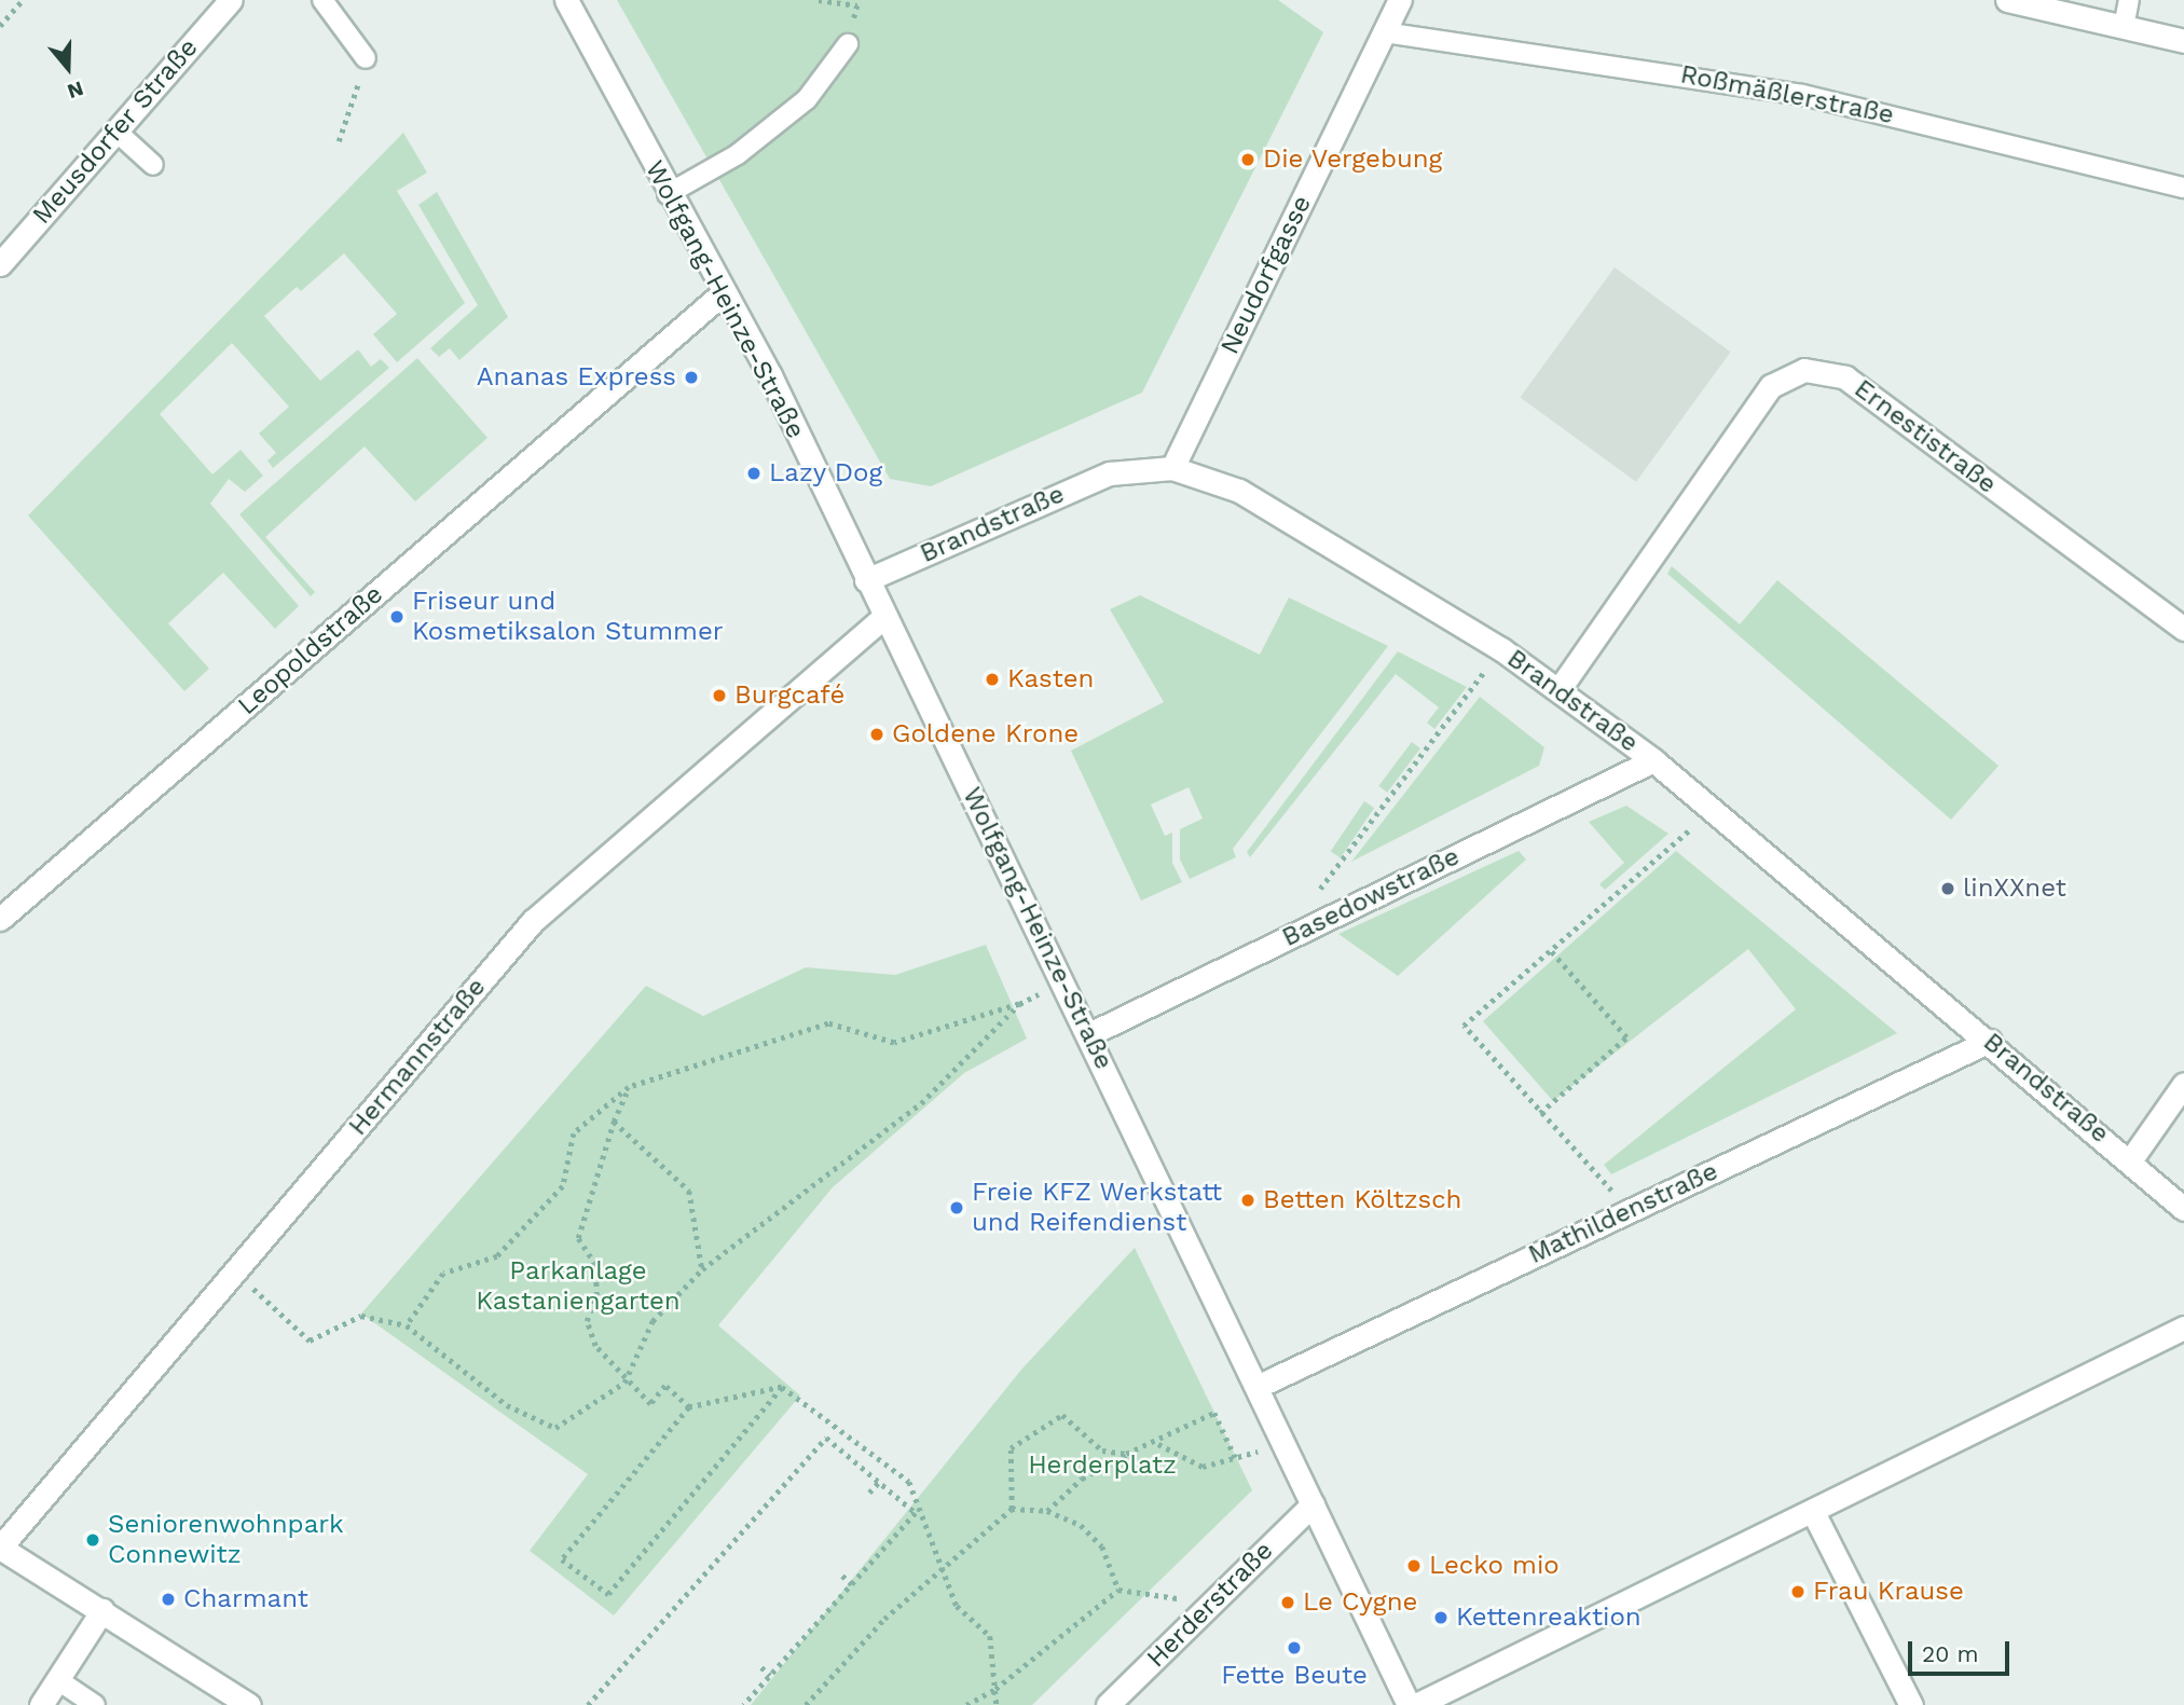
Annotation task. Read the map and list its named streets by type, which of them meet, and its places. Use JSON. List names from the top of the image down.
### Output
{
  "streets": {
    "street": [
      "Meusdorfer Straße",
      "Neudorfgasse",
      "Wolfgang-Heinze-Straße",
      "Ernestistraße",
      "Brandstraße",
      "Leopoldstraße",
      "Basedowstraße",
      "Hermannstraße",
      "Mathildenstraße",
      "Herderstraße"
    ],
    "lane": ["Roßmäßlerstraße"]
  },
  "crossings": [
    ["Roßmäßlerstraße", "Neudorfgasse"],
    ["Neudorfgasse", "Brandstraße"],
    ["Wolfgang-Heinze-Straße", "Brandstraße"],
    ["Wolfgang-Heinze-Straße", "Leopoldstraße"],
    ["Wolfgang-Heinze-Straße", "Basedowstraße"],
    ["Wolfgang-Heinze-Straße", "Hermannstraße"],
    ["Wolfgang-Heinze-Straße", "Mathildenstraße"],
    ["Wolfgang-Heinze-Straße", "Herderstraße"],
    ["Ernestistraße", "Brandstraße"],
    ["Brandstraße", "Basedowstraße"],
    ["Brandstraße", "Mathildenstraße"]
  ],
  "parks": ["Parkanlage Kastaniengarten", "Herderplatz"],
  "places": [
    "Die Vergebung",
    "Ananas Express",
    "Lazy Dog",
    "Friseur und Kosmetiksalon Stummer",
    "Kasten",
    "Burgcafé",
    "Goldene Krone",
    "linXXnet",
    "Betten Költzsch",
    "Freie KFZ Werkstatt und Reifendienst",
    "Seniorenwohnpark Connewitz",
    "Lecko mio",
    "Frau Krause",
    "Charmant",
    "Le Cygne",
    "Kettenreaktion",
    "Fette Beute"
  ],
  "scale_bar": "20 m",
  "north": "bottom"
}
